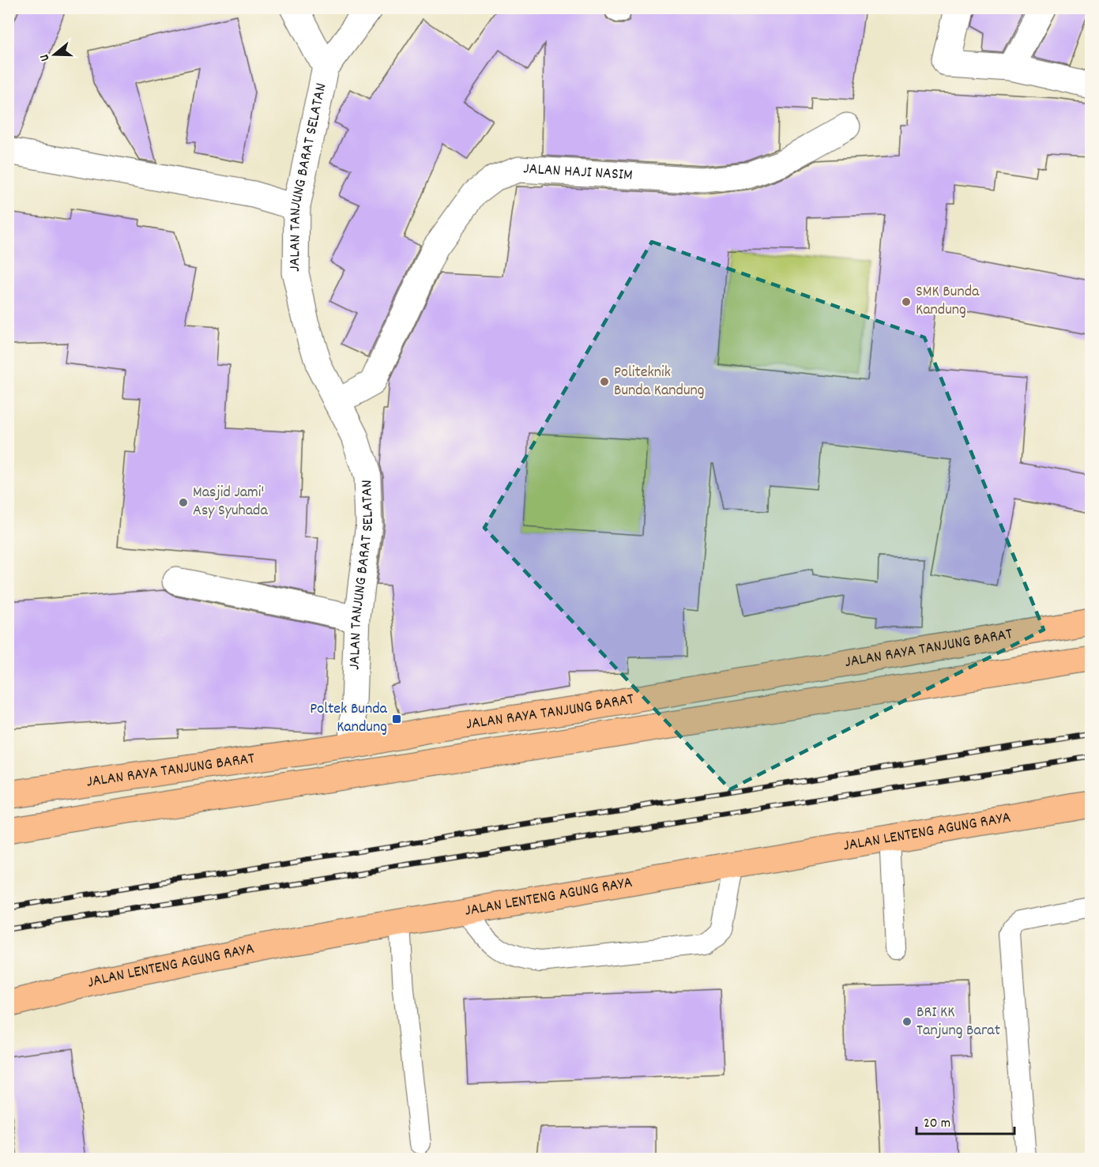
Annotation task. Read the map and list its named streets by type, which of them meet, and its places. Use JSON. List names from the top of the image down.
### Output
{
  "streets": {
    "main road": ["JALAN RAYA TANJUNG BARAT", "JALAN LENTENG AGUNG RAYA"],
    "street": ["JALAN HAJI NASIM", "JALAN TANJUNG BARAT SELATAN"]
  },
  "crossings": [
    ["JALAN HAJI NASIM", "JALAN TANJUNG BARAT SELATAN"],
    ["JALAN TANJUNG BARAT SELATAN", "JALAN RAYA TANJUNG BARAT"]
  ],
  "places": {
    "other": [
      "SMK Bunda Kandung",
      "Politeknik Bunda Kandung",
      "Masjid Jami' Asy Syuhada",
      "BRI KK Tanjung Barat"
    ],
    "transit": ["Poltek Bunda Kandung"]
  },
  "scale_bar": "20 m",
  "north": "left"
}
